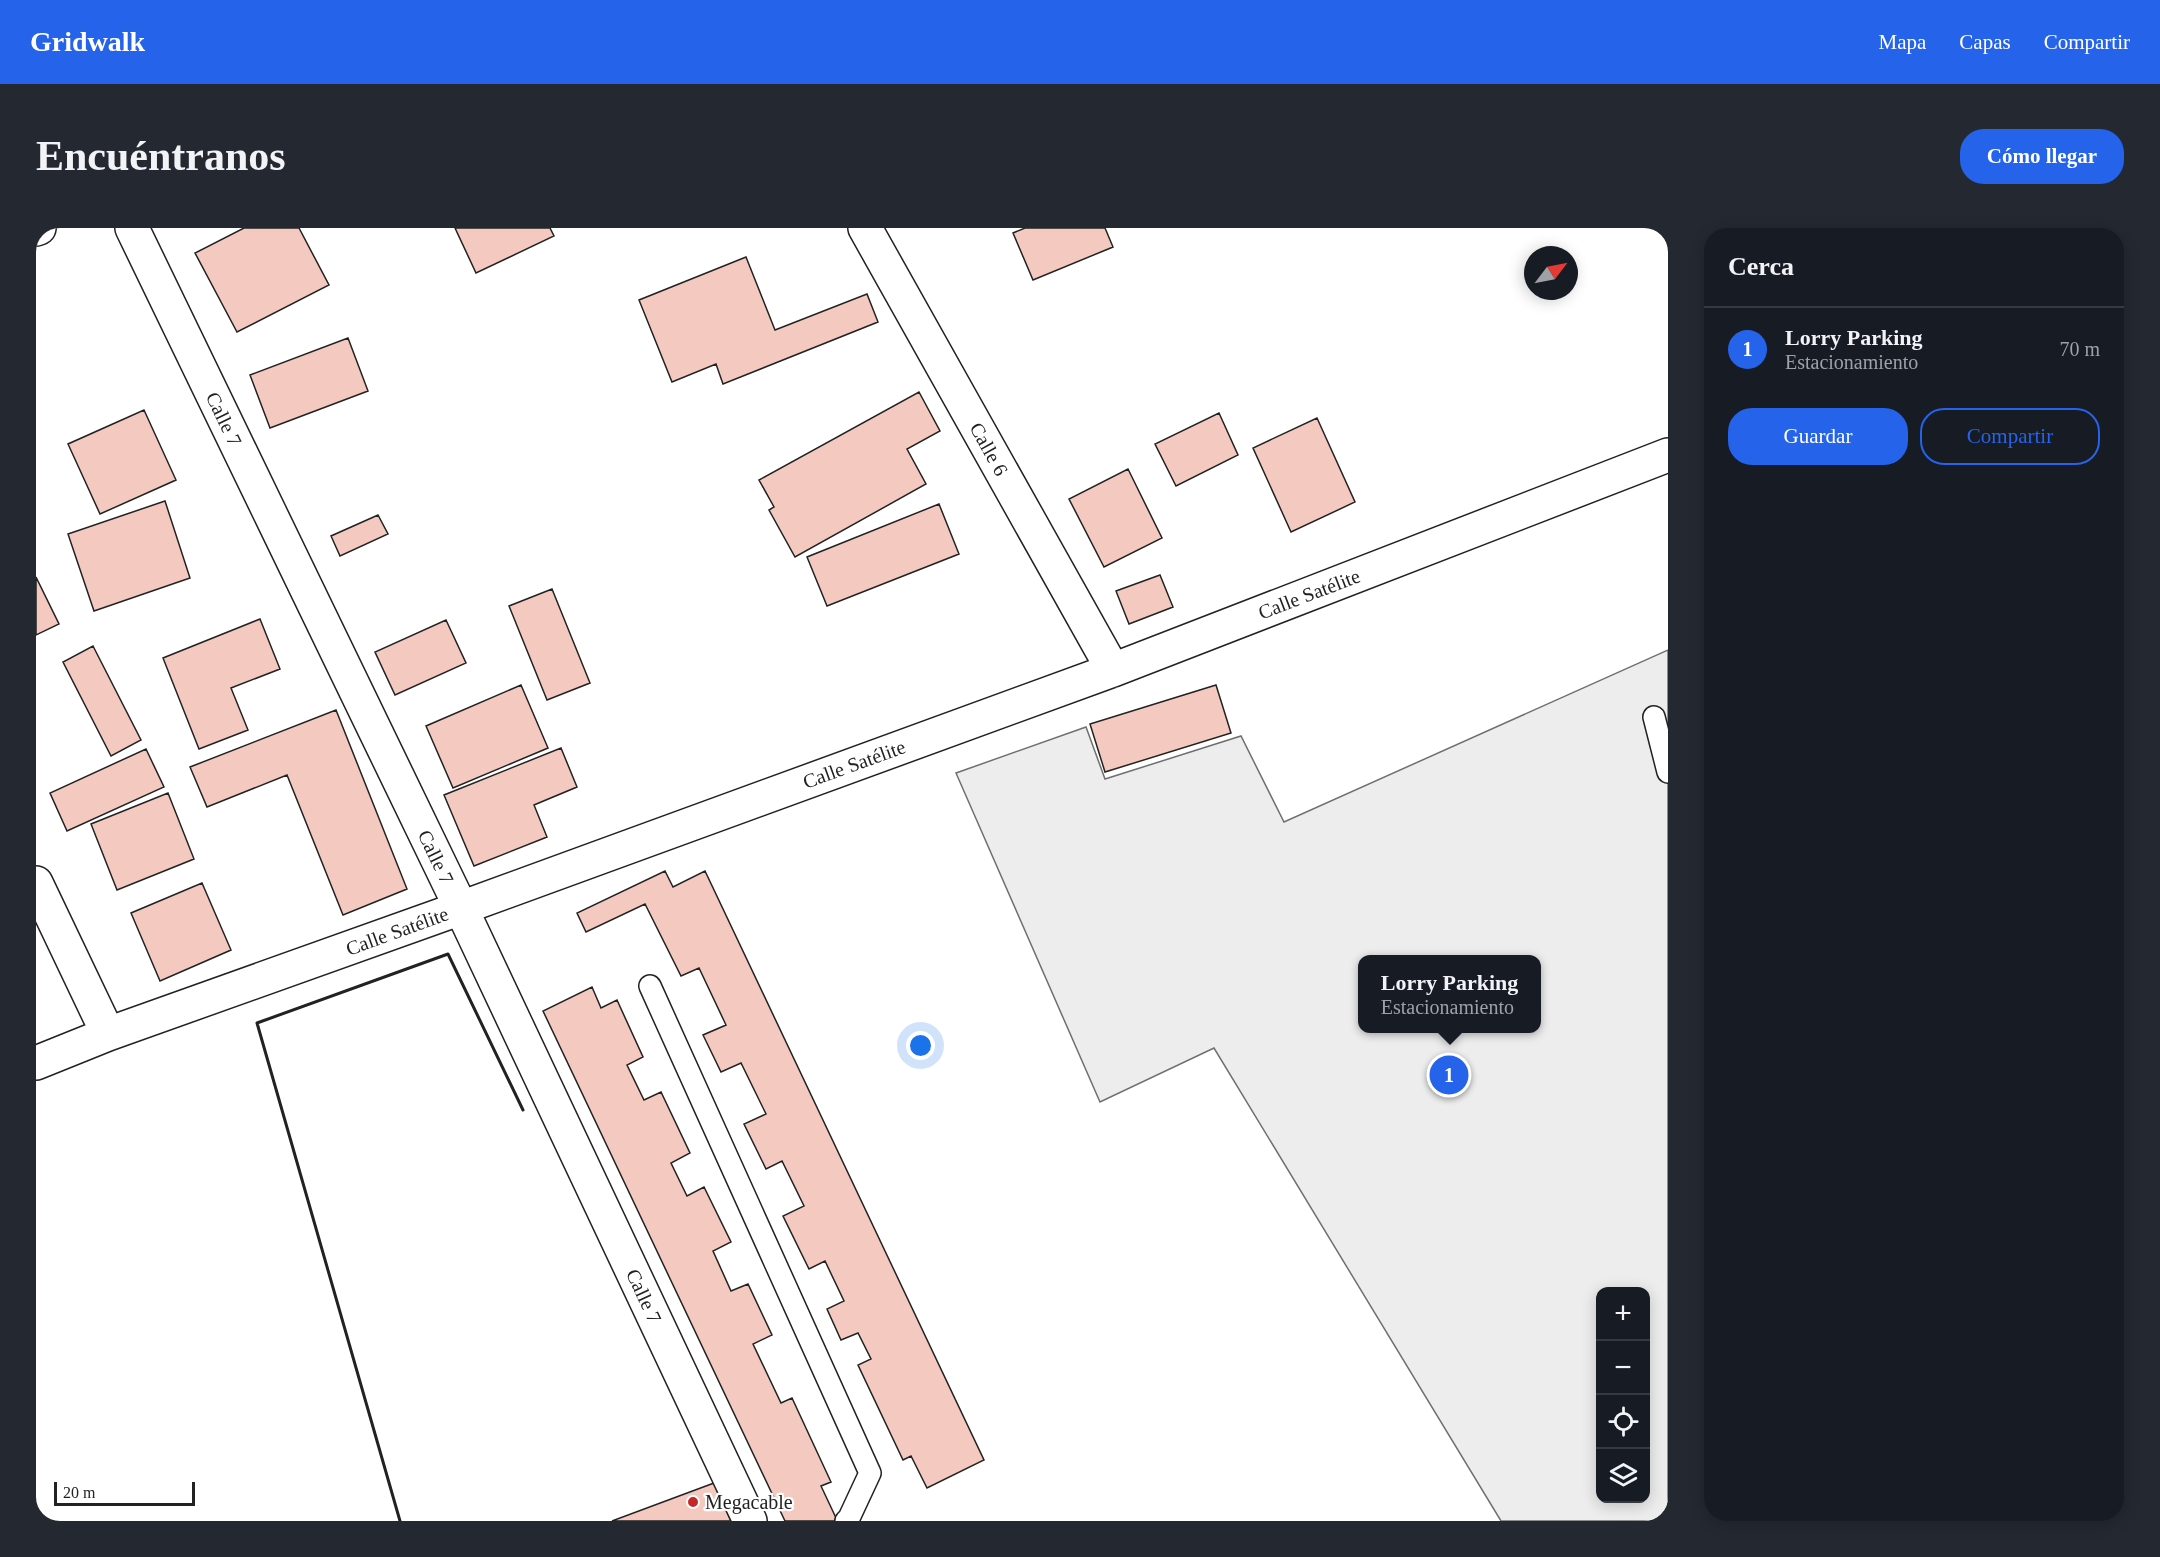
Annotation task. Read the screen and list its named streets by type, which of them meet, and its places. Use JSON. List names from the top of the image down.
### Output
{
  "streets": {
    "street": ["Calle 7", "Calle 6", "Calle Satélite"]
  },
  "crossings": [
    ["Calle 7", "Calle Satélite"],
    ["Calle 6", "Calle Satélite"]
  ],
  "places": ["Megacable"],
  "scale_bar": "20 m",
  "north": "top right",
  "page": {
    "header": "Gridwalk",
    "nav": ["Mapa", "Capas", "Compartir"],
    "buttons": [
      "Cómo llegar",
      ["Guardar", "Compartir"]
    ],
    "title": "Encuéntranos",
    "heading": "Cerca",
    "list": [
      {
        "mark": "1",
        "name": "Lorry Parking",
        "note": "Estacionamiento",
        "value": "70 m"
      }
    ],
    "popup": ["Lorry Parking", "Estacionamiento"],
    "pins": "1",
    "map_buttons": ["+", "−"],
    "scale": "20 m"
  }
}
